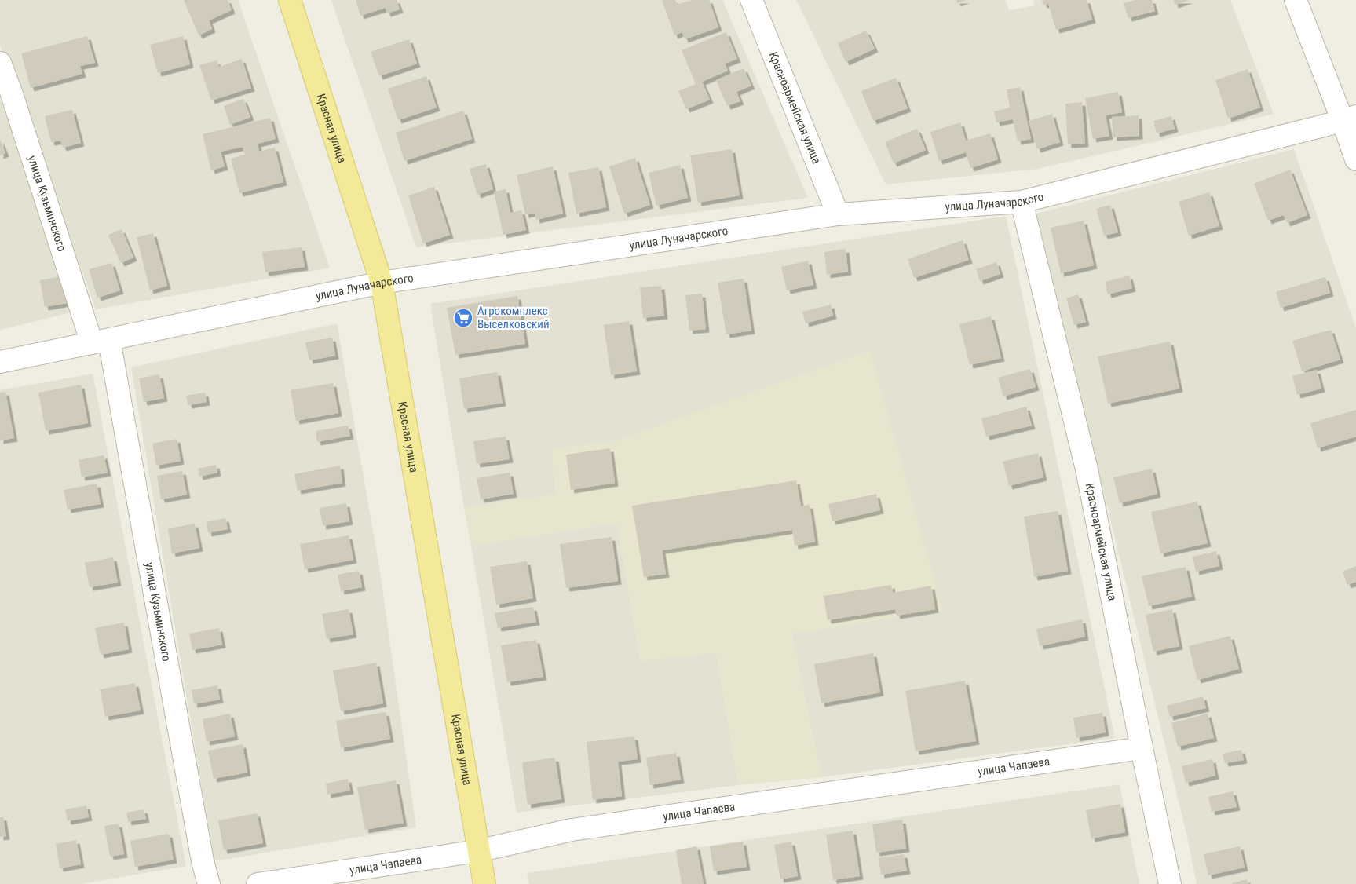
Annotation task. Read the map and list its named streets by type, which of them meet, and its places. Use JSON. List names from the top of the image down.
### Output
{
  "streets": {
    "main road": ["Красная улица"],
    "street": [
      "Красноармейская улица",
      "улица Луначарского",
      "улица Кузьминского",
      "улица Чапаева"
    ]
  },
  "crossings": [
    ["Красноармейская улица", "улица Луначарского"],
    ["Красноармейская улица", "улица Чапаева"],
    ["Красная улица", "улица Луначарского"],
    ["Красная улица", "улица Чапаева"],
    ["улица Луначарского", "улица Кузьминского"]
  ],
  "places": {
    "supermarket": ["Агрокомплекс Выселковский"]
  }
}
